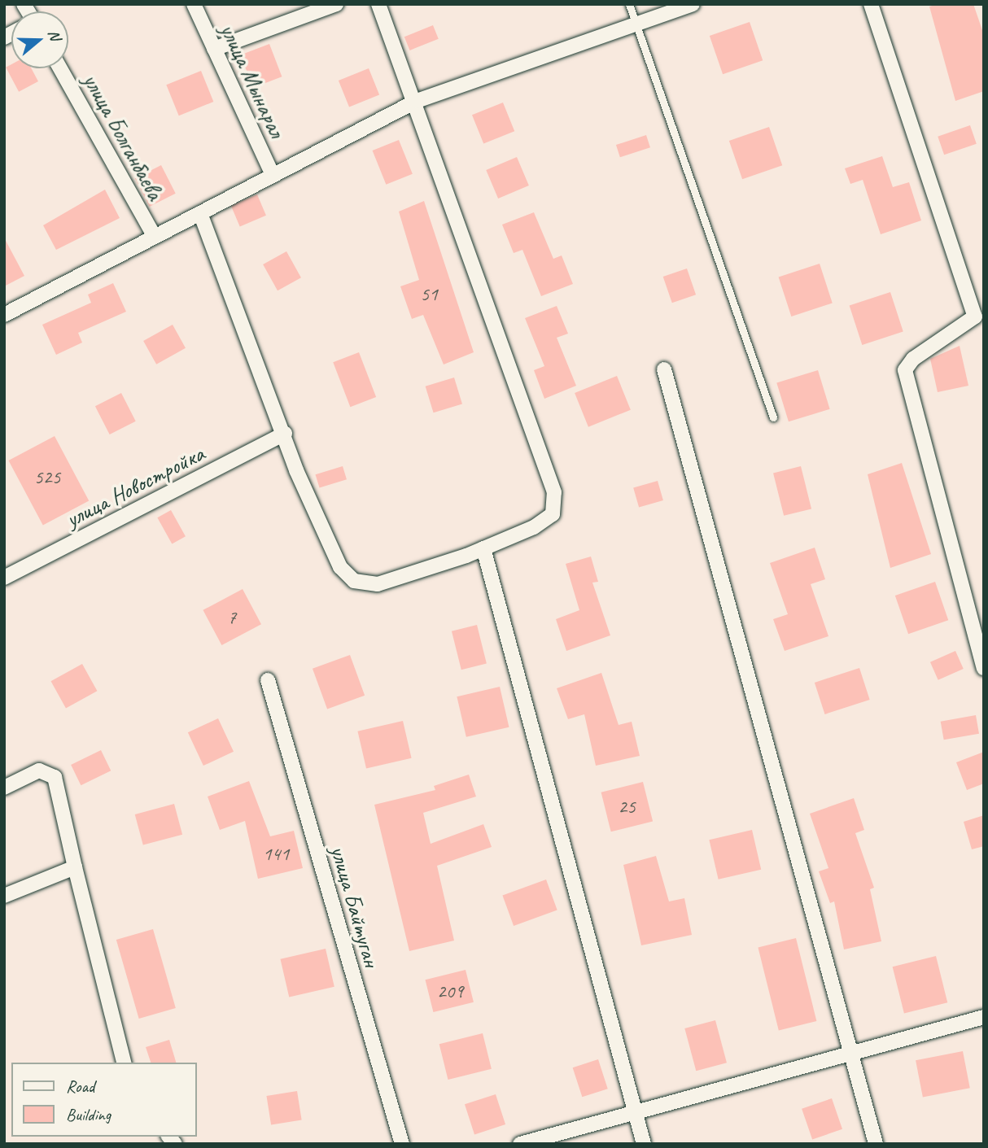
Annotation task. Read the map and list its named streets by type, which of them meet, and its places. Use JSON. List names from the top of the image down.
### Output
{
  "streets": {
    "street": [
      "улица Мынарал",
      "улица Болганбаева",
      "улица Новостройка",
      "улица Байтуган"
    ]
  },
  "house_numbers": [
    "51",
    "525",
    "7",
    "25",
    "141",
    "209"
  ],
  "legend": ["Road", "Building"],
  "north": "right"
}
